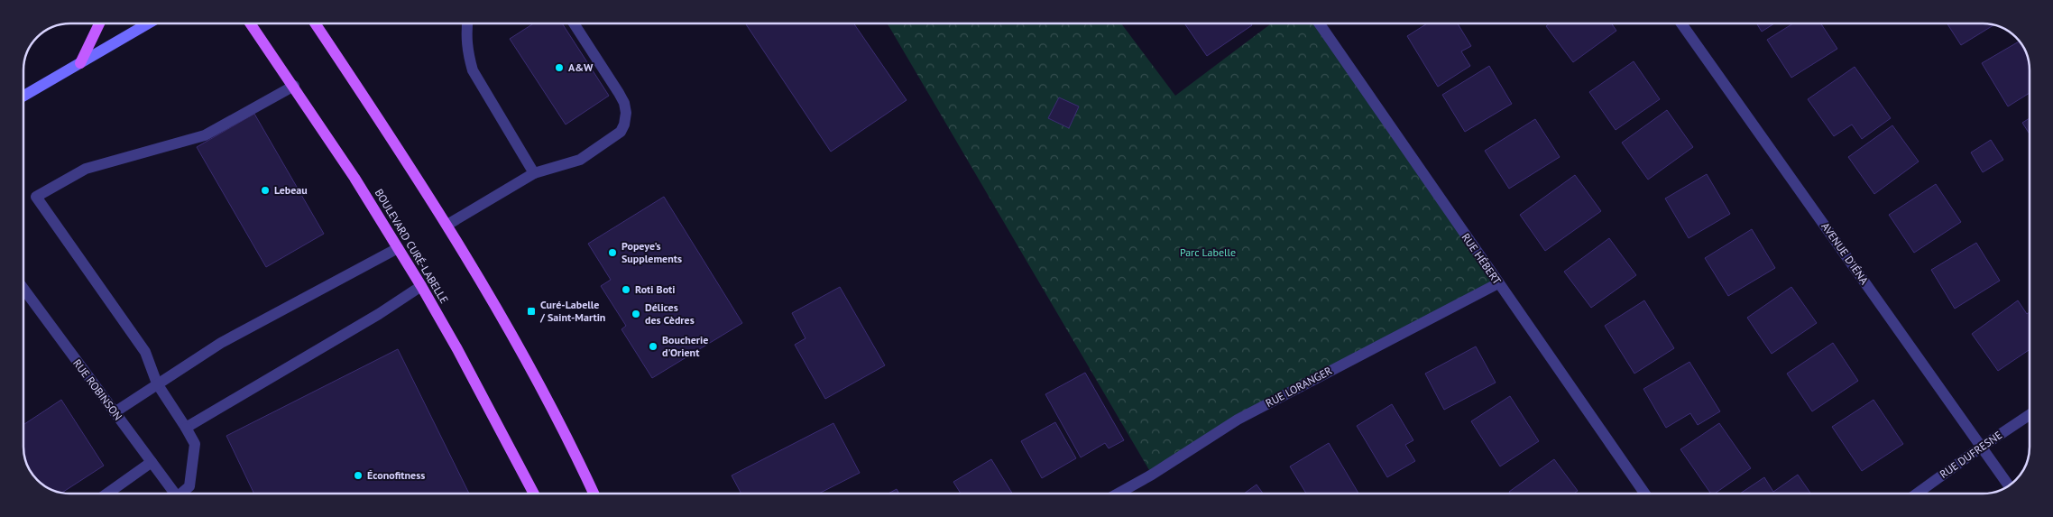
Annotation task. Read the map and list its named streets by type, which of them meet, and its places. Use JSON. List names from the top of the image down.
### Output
{
  "streets": {
    "main road": ["BOULEVARD CURÉ-LABELLE"],
    "street": [
      "AVENUE D'IÉNA",
      "RUE HÉBERT",
      "RUE LORANGER",
      "RUE ROBINSON",
      "RUE DUFRESNE"
    ]
  },
  "crossings": [
    ["AVENUE D'IÉNA", "RUE DUFRESNE"],
    ["RUE HÉBERT", "RUE LORANGER"]
  ],
  "parks": ["Parc Labelle"],
  "places": {
    "other": [
      "A&W",
      "Lebeau",
      "Popeye's Supplements",
      "Roti Boti",
      "Délices des Cèdres",
      "Boucherie d'Orient",
      "Éconofitness"
    ],
    "transit": ["Curé-Labelle / Saint-Martin"]
  }
}
